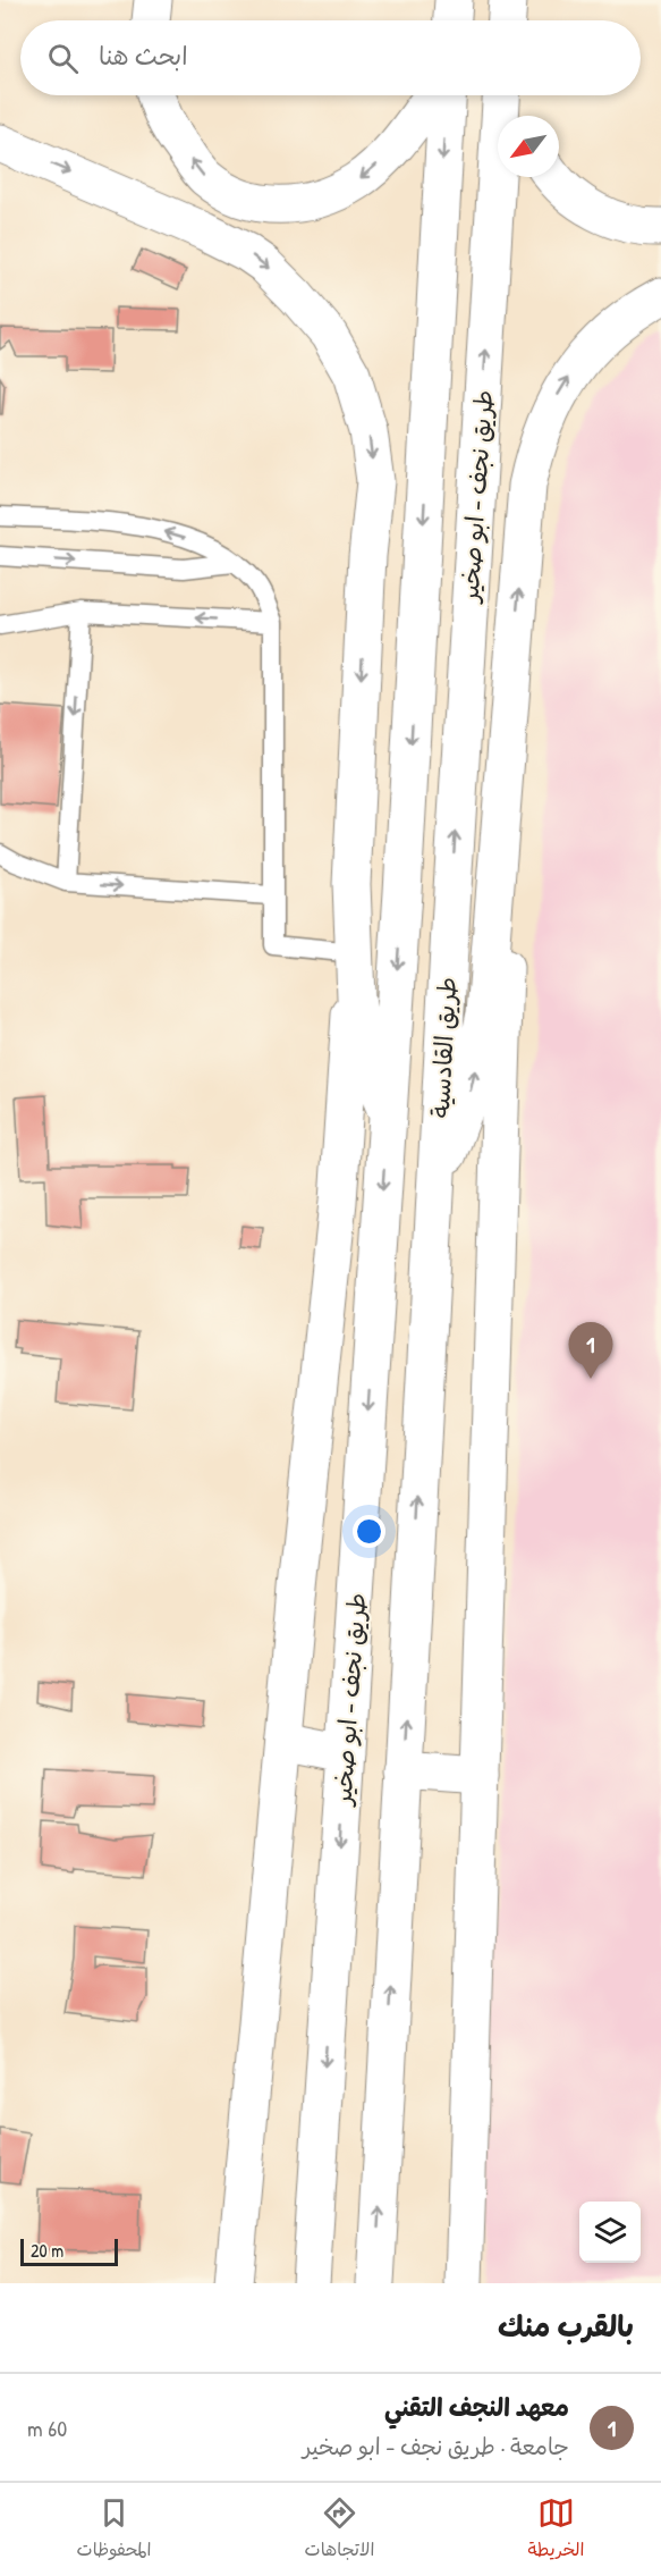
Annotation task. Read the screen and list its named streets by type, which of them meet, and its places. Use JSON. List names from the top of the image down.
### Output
{
  "streets": {
    "main road": ["طريق نجف - ابو صخير", "طريق القادسية"]
  },
  "crossings": [
    ["طريق نجف - ابو صخير", "طريق القادسية"]
  ],
  "scale_bar": "20 m",
  "north": "bottom left",
  "page": {
    "search": "ابحث هنا",
    "pins": "1",
    "scale": "20 m",
    "heading": "بالقرب منك",
    "list": [
      {
        "mark": "1",
        "name": "معهد النجف التقني",
        "note": "جامعة · طريق نجف - ابو صخير",
        "value": "60 m"
      }
    ],
    "nav": ["الخريطة", "الاتجاهات", "المحفوظات"]
  }
}
